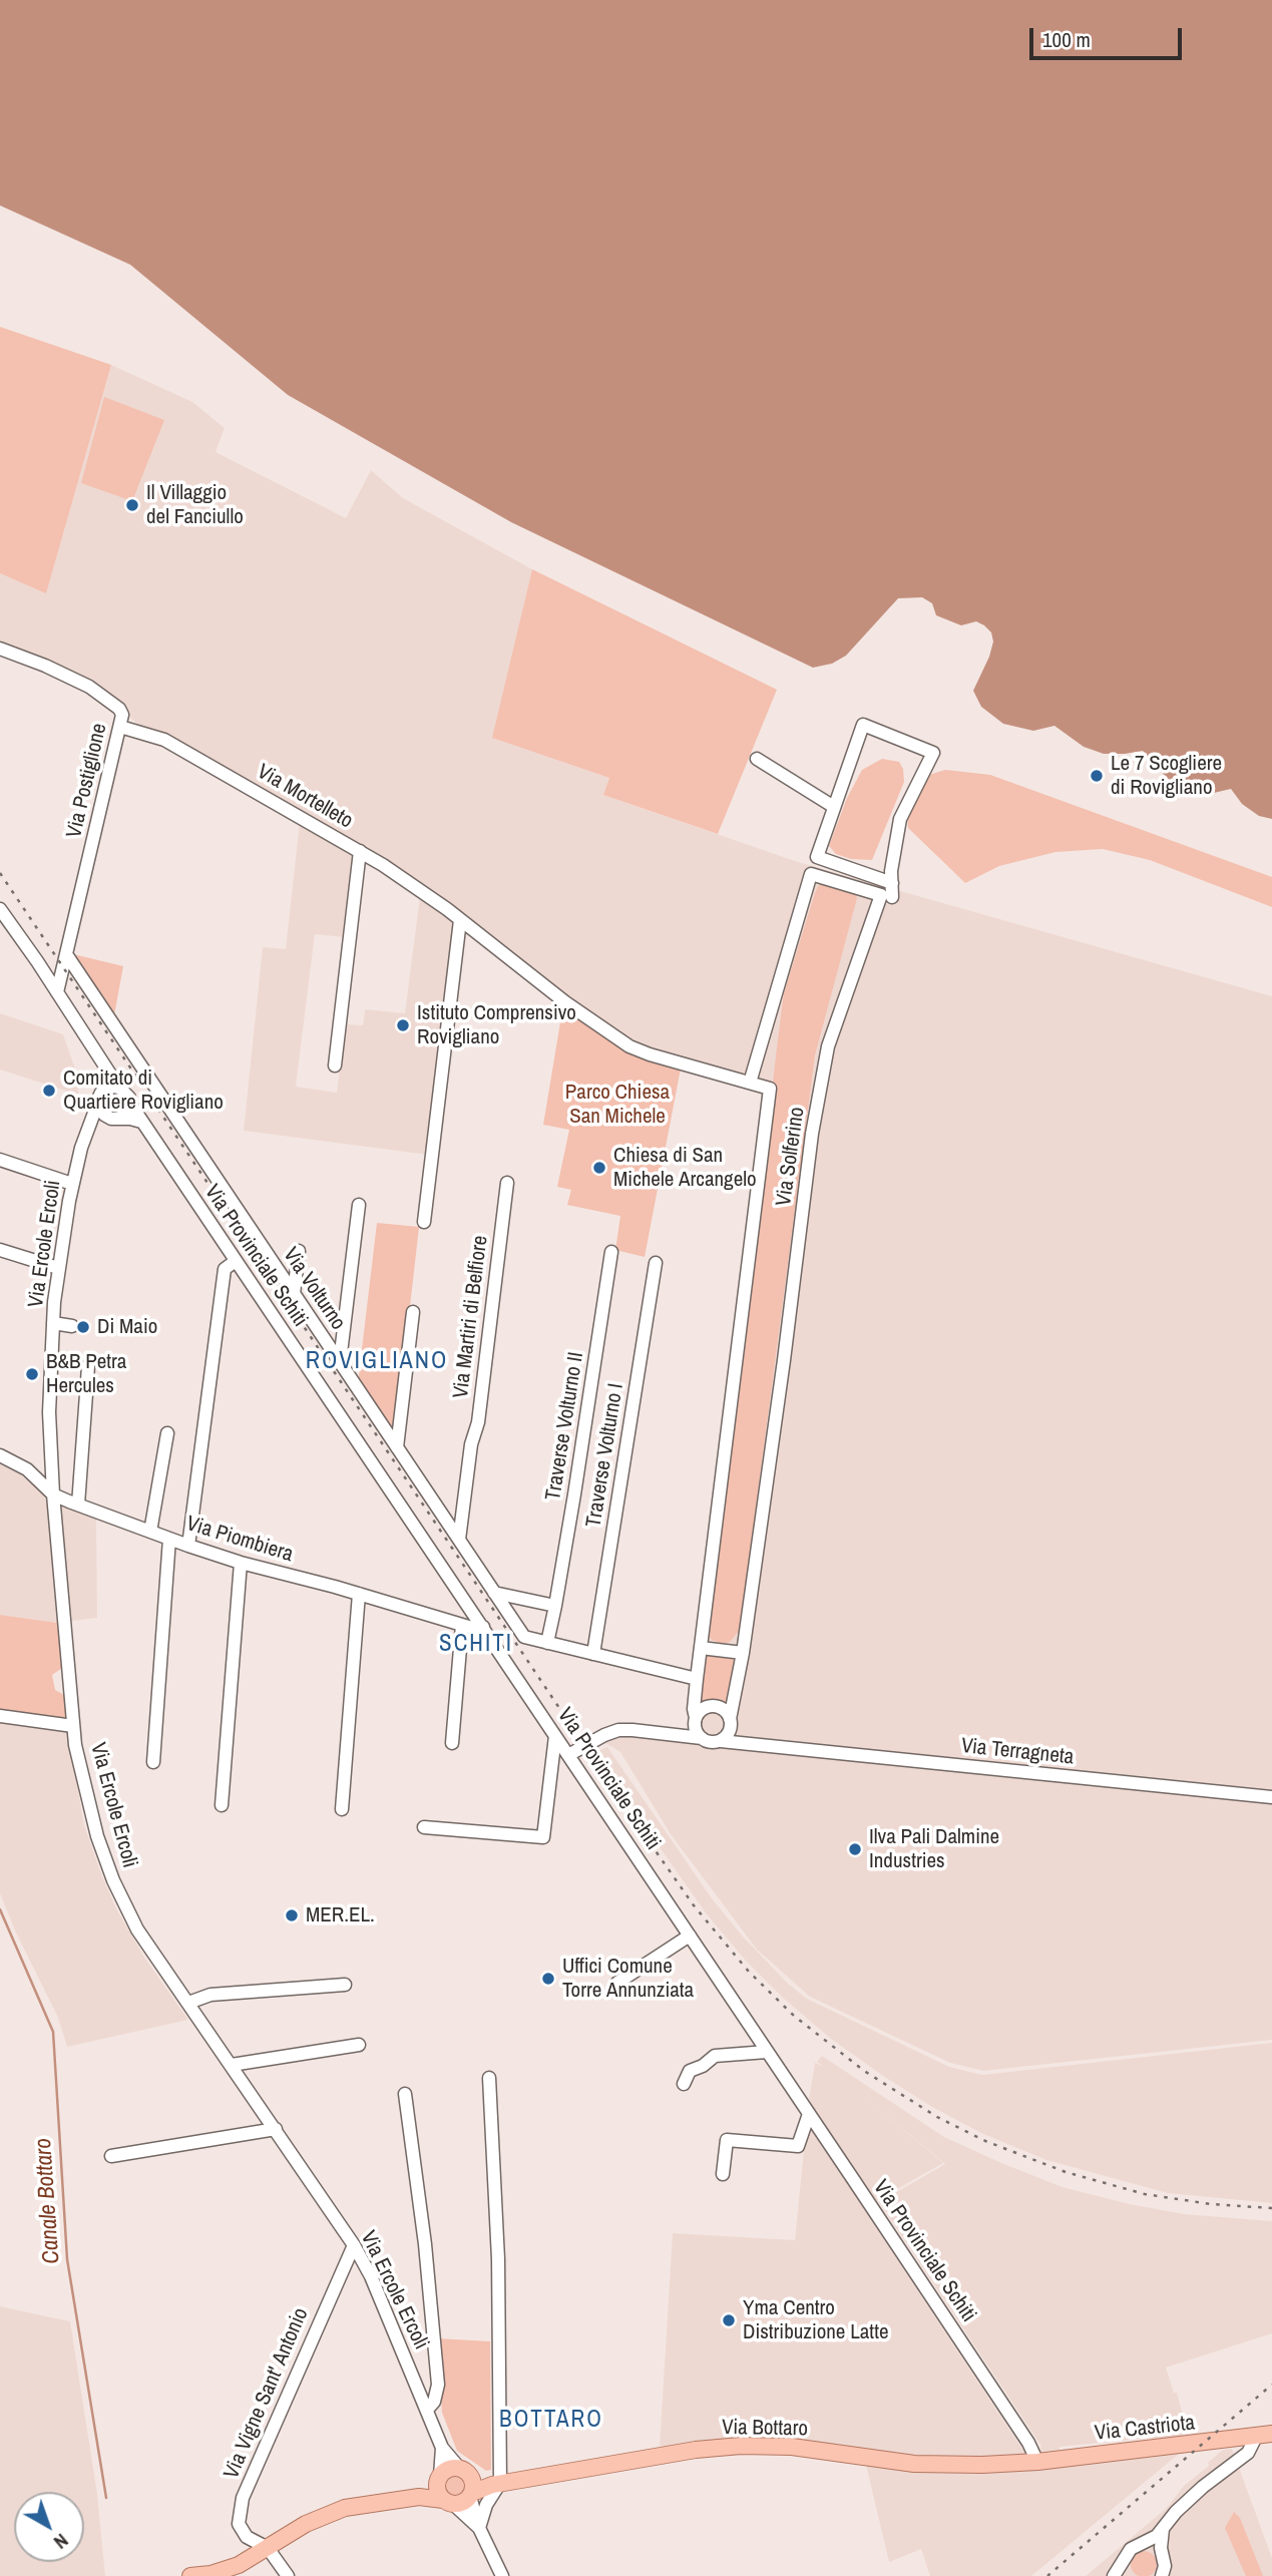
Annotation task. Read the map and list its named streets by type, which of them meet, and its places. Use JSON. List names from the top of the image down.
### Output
{
  "streets": {
    "main road": ["Via Bottaro", "Via Castriota"],
    "street": [
      "Via Postiglione",
      "Via Mortelleto",
      "Via Solferino",
      "Via Ercole Ercoli",
      "Via Provinciale Schiti",
      "Via Volturno",
      "Via Martiri di Belfiore",
      "Traverse Volturno II",
      "Traverse Volturno I",
      "Via Piombiera",
      "Via Terragneta",
      "Via Vigne Sant' Antonio"
    ]
  },
  "crossings": [
    ["Via Postiglione", "Via Mortelleto"],
    ["Via Postiglione", "Via Provinciale Schiti"],
    ["Via Postiglione", "Via Volturno"],
    ["Via Mortelleto", "Via Solferino"],
    ["Via Solferino", "Via Volturno"],
    ["Via Solferino", "Via Terragneta"],
    ["Via Ercole Ercoli", "Via Provinciale Schiti"],
    ["Via Ercole Ercoli", "Via Piombiera"],
    ["Via Ercole Ercoli", "Via Vigne Sant' Antonio"],
    ["Via Ercole Ercoli", "Via Bottaro"],
    ["Via Provinciale Schiti", "Via Piombiera"],
    ["Via Provinciale Schiti", "Via Bottaro"],
    ["Via Provinciale Schiti", "Via Castriota"],
    ["Via Volturno", "Via Martiri di Belfiore"],
    ["Via Volturno", "Traverse Volturno II"],
    ["Via Volturno", "Traverse Volturno I"],
    ["Via Bottaro", "Via Castriota"]
  ],
  "districts": ["ROVIGLIANO", "SCHITI", "BOTTARO"],
  "water": ["Canale Bottaro"],
  "parks": ["Parco Chiesa San Michele"],
  "places": [
    "Il Villaggio del Fanciullo",
    "Le 7 Scogliere di Rovigliano",
    "Istituto Comprensivo Rovigliano",
    "Comitato di Quartiere Rovigliano",
    "Chiesa di San Michele Arcangelo",
    "Di Maio",
    "B&B Petra Hercules",
    "Ilva Pali Dalmine Industries",
    "MER.EL.",
    "Uffici Comune Torre Annunziata",
    "Yma Centro Distribuzione Latte"
  ],
  "scale_bar": "100 m",
  "north": "bottom right"
}
